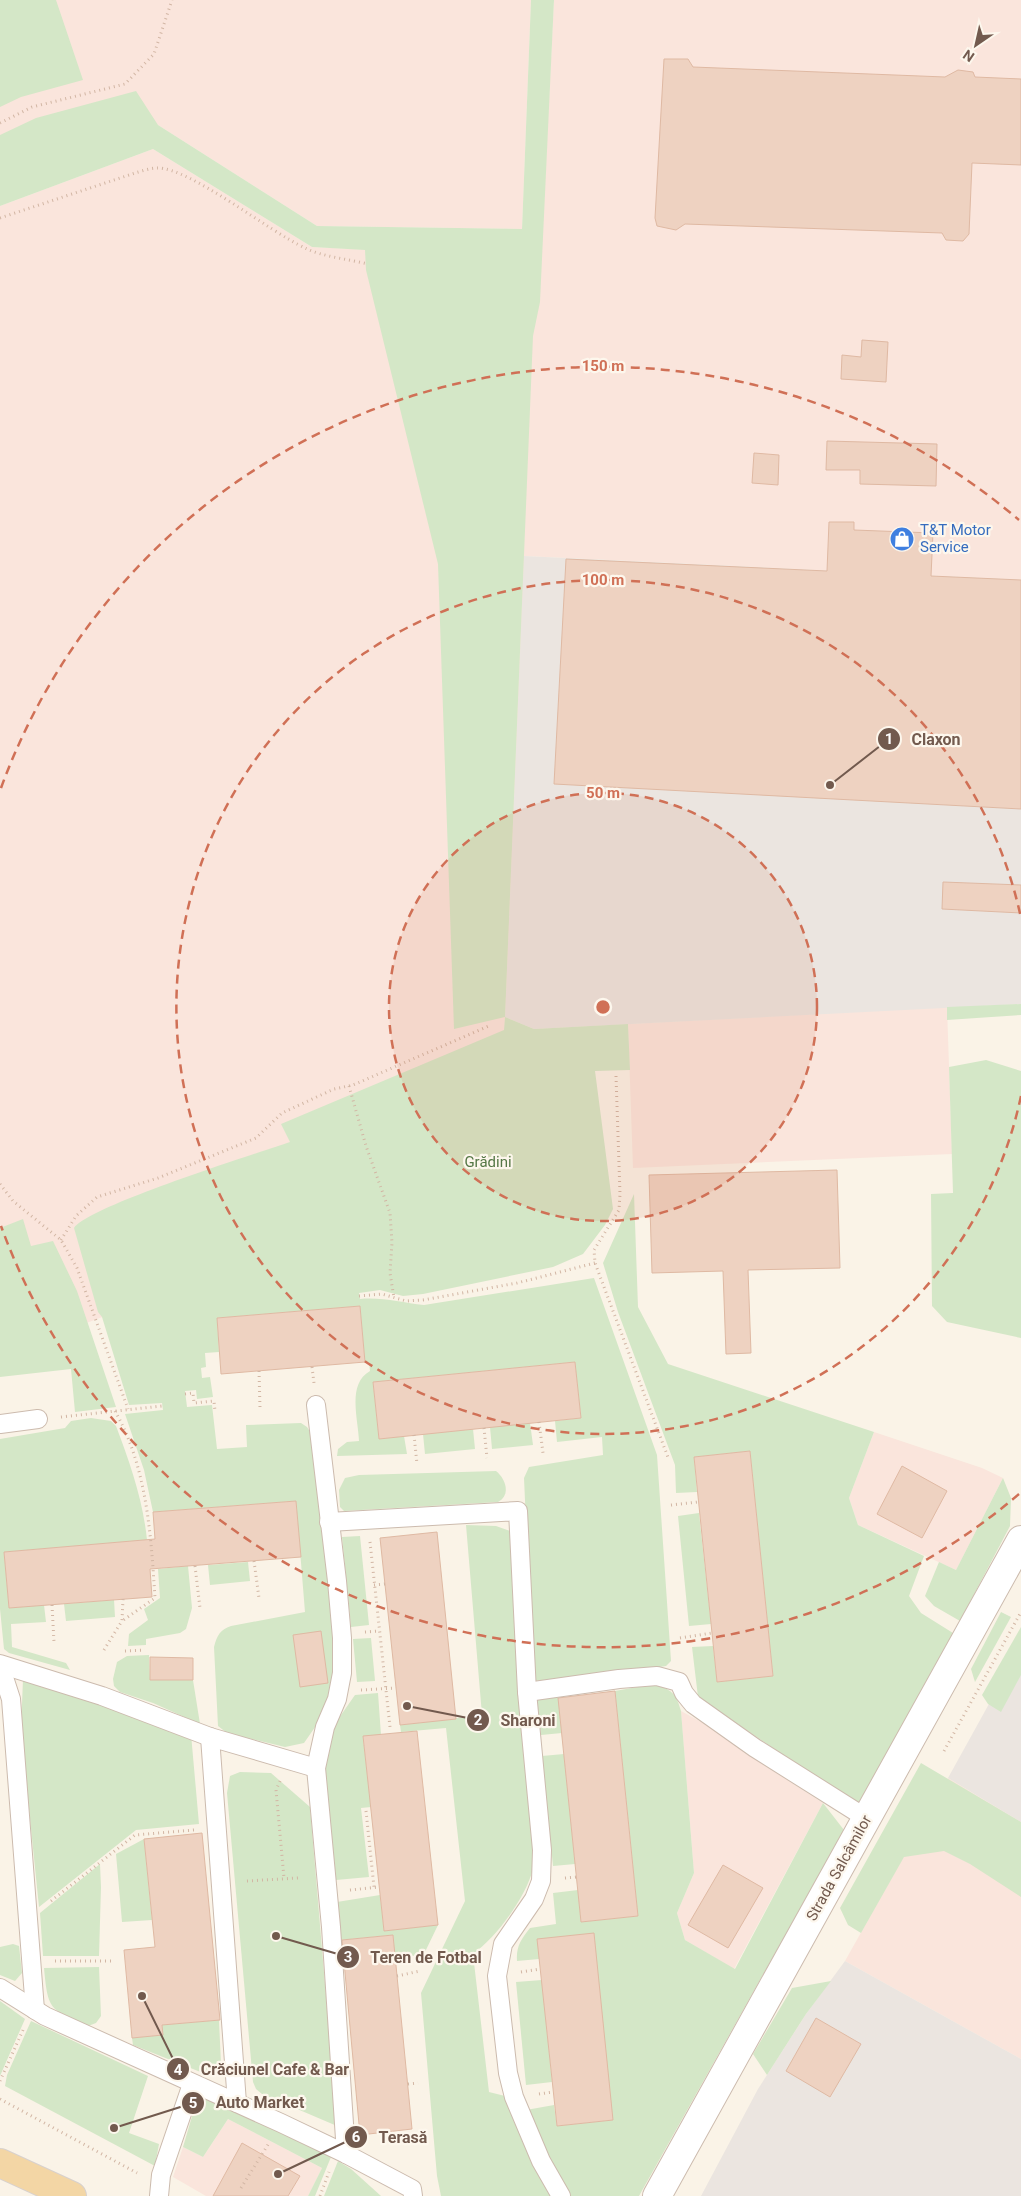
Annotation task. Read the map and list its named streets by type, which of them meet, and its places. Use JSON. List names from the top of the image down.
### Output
{
  "streets": {
    "street": ["Strada Salcâmilor"]
  },
  "parks": ["Grădini"],
  "places": {
    "shop": ["T&T Motor Service"],
    "other": [
      "Claxon",
      "Sharoni",
      "Teren de Fotbal",
      "Crăciunel Cafe & Bar",
      "Auto Market",
      "Terasă"
    ]
  },
  "north": "bottom left",
  "rings": ["150 m", "100 m", "50 m"]
}
